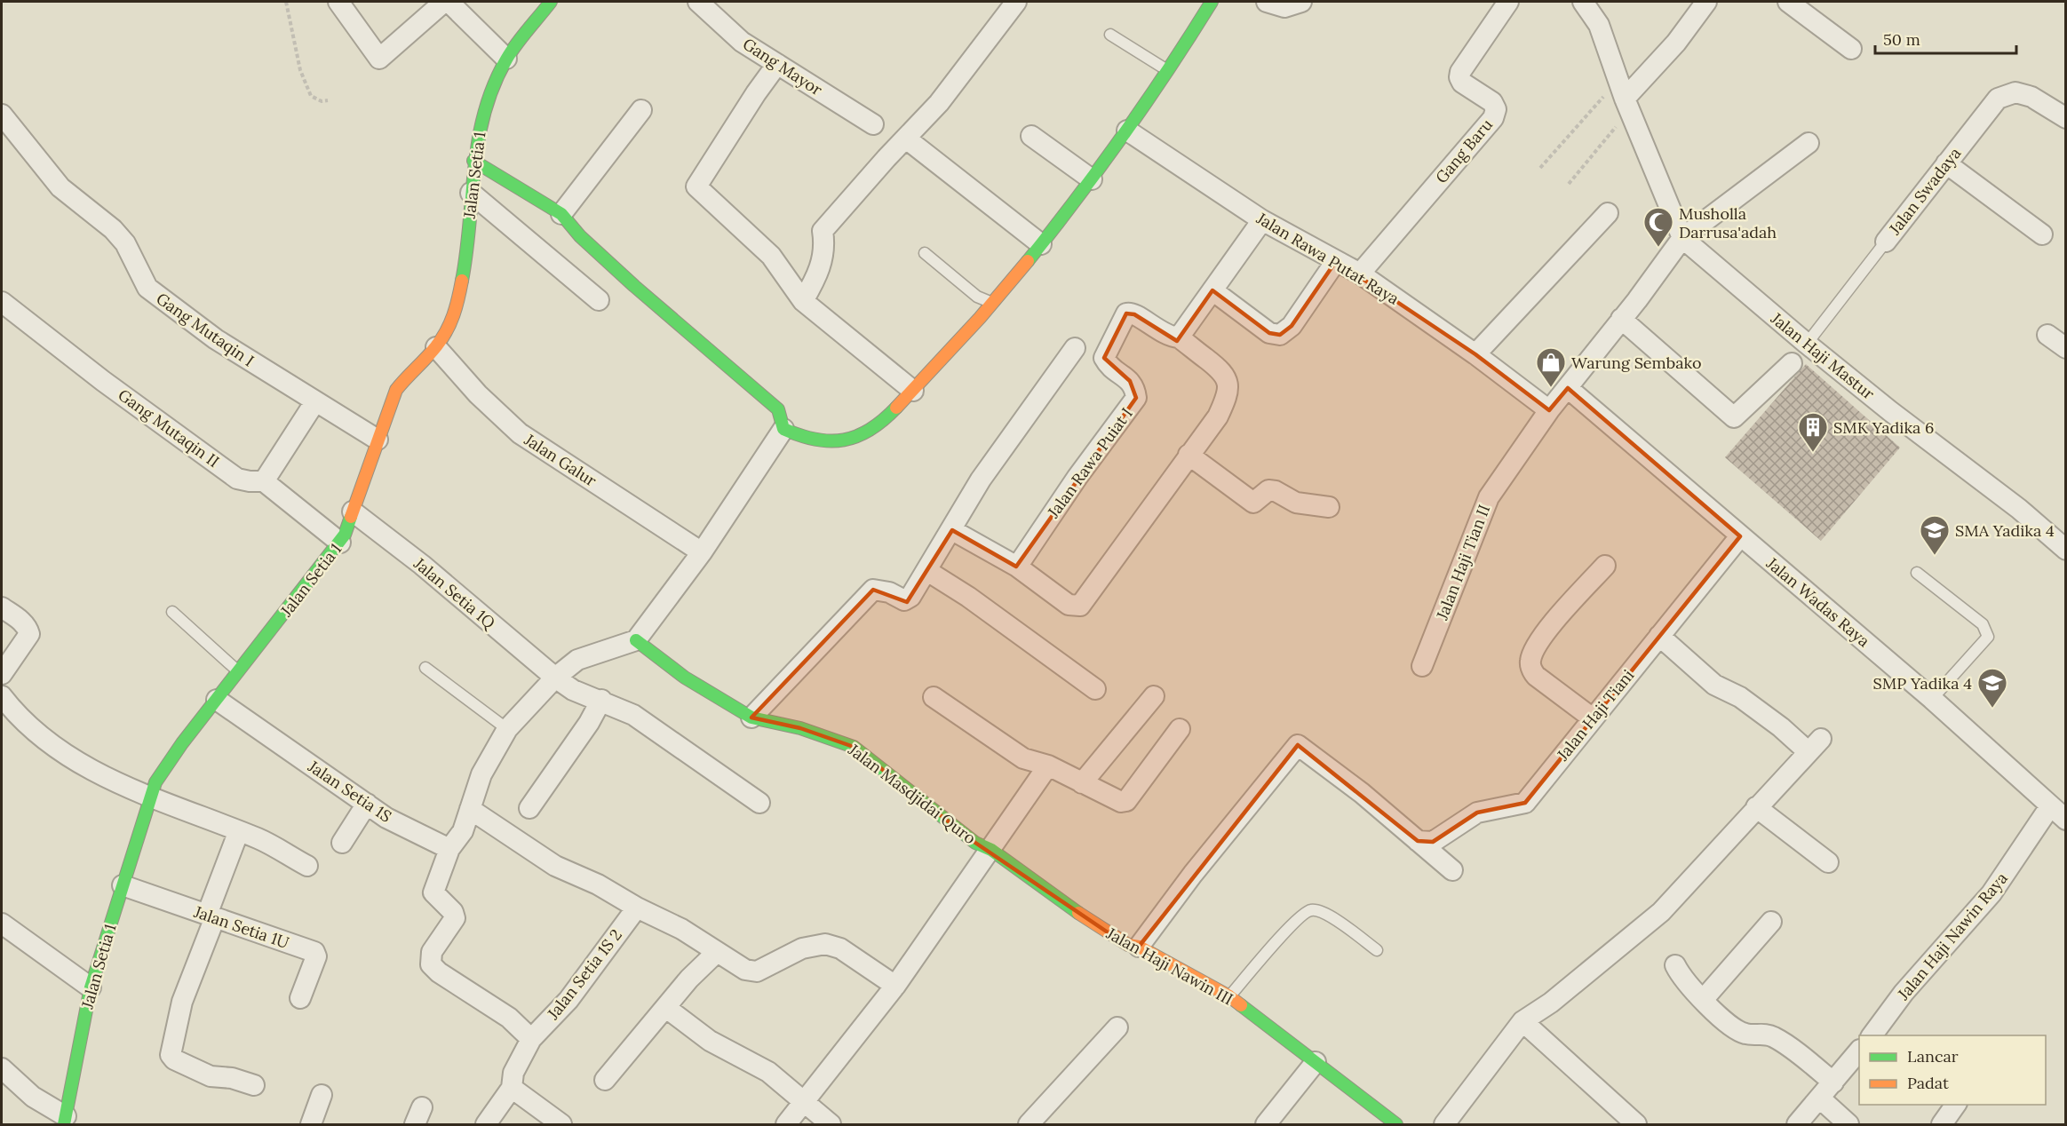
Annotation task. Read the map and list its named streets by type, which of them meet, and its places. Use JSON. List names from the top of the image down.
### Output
{
  "streets": {
    "street": [
      "Gang Mayor",
      "Gang Baru",
      "Jalan Setia 1",
      "Jalan Swadaya",
      "Jalan Rawa Putat Raya",
      "Gang Mutaqin I",
      "Jalan Haji Mastur",
      "Gang Mutaqin II",
      "Jalan Galur",
      "Jalan Rawa Puiat I",
      "Jalan Haji Tian II",
      "Jalan Setia 1Q",
      "Jalan Wadas Raya",
      "Jalan Haji Tiani",
      "Jalan Setia 1S",
      "Jalan Masdjidai Quro",
      "Jalan Setia 1U",
      "Jalan Haji Nawin Raya",
      "Jalan Haji Nawin III",
      "Jalan Setia 1S 2"
    ]
  },
  "crossings": [
    ["Gang Baru", "Jalan Rawa Putat Raya"],
    ["Jalan Setia 1", "Gang Mutaqin I"],
    ["Jalan Setia 1", "Jalan Galur"],
    ["Jalan Setia 1", "Jalan Setia 1Q"],
    ["Jalan Setia 1", "Jalan Setia 1S"],
    ["Jalan Setia 1", "Jalan Setia 1U"],
    ["Jalan Swadaya", "Jalan Haji Mastur"],
    ["Jalan Rawa Putat Raya", "Jalan Haji Tian II"],
    ["Jalan Haji Mastur", "Jalan Haji Tian II"],
    ["Jalan Haji Tian II", "Jalan Wadas Raya"],
    ["Jalan Wadas Raya", "Jalan Haji Tiani"],
    ["Jalan Wadas Raya", "Jalan Haji Nawin Raya"],
    ["Jalan Masdjidai Quro", "Jalan Haji Nawin III"]
  ],
  "places": {
    "mosque": ["Musholla Darrusa'adah"],
    "shop": ["Warung Sembako"],
    "building": ["SMK Yadika 6"],
    "school or university": ["SMA Yadika 4", "SMP Yadika 4"]
  },
  "legend": ["Lancar", "Padat"],
  "scale_bar": "50 m"
}
